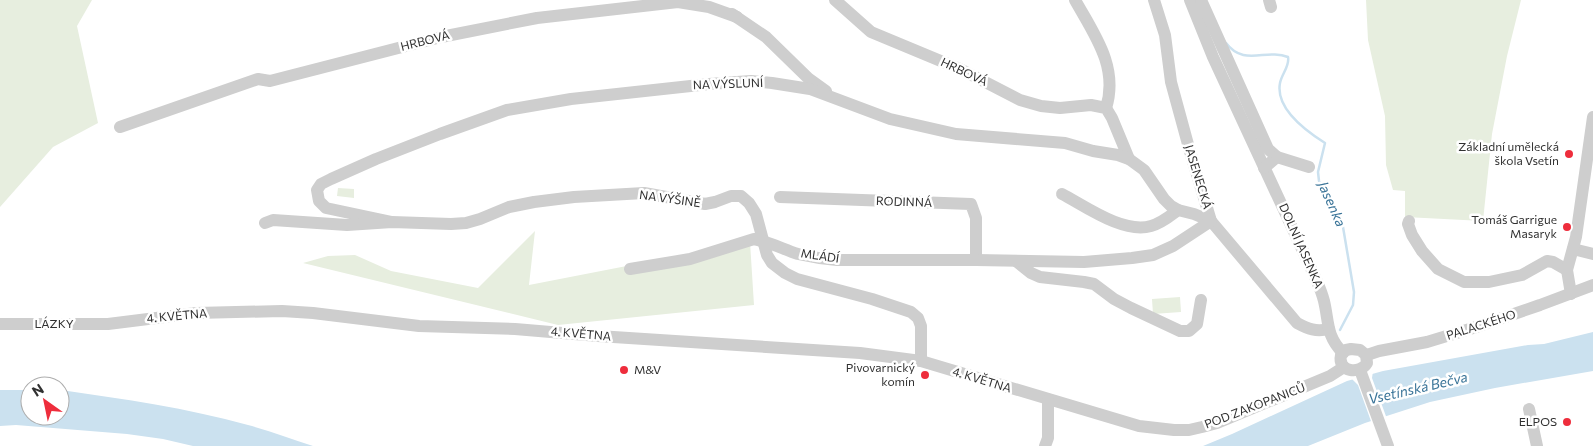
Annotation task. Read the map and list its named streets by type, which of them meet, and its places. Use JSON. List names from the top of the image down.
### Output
{
  "streets": {
    "street": [
      "HRBOVÁ",
      "NA VÝSLUNÍ",
      "JASENECKÁ",
      "NA VÝŠINĚ",
      "RODINNÁ",
      "DOLNÍ JASENKA",
      "MLÁDÍ",
      "4. KVĚTNA",
      "LÁZKY",
      "PALACKÉHO",
      "POD ZAKOPANICŮ"
    ]
  },
  "crossings": [
    ["HRBOVÁ", "NA VÝSLUNÍ"],
    ["NA VÝSLUNÍ", "JASENECKÁ"],
    ["NA VÝSLUNÍ", "NA VÝŠINĚ"],
    ["NA VÝSLUNÍ", "MLÁDÍ"],
    ["JASENECKÁ", "DOLNÍ JASENKA"],
    ["JASENECKÁ", "MLÁDÍ"],
    ["NA VÝŠINĚ", "MLÁDÍ"],
    ["NA VÝŠINĚ", "4. KVĚTNA"],
    ["RODINNÁ", "MLÁDÍ"],
    ["DOLNÍ JASENKA", "PALACKÉHO"],
    ["DOLNÍ JASENKA", "POD ZAKOPANICŮ"],
    ["4. KVĚTNA", "LÁZKY"],
    ["4. KVĚTNA", "POD ZAKOPANICŮ"],
    ["PALACKÉHO", "POD ZAKOPANICŮ"]
  ],
  "water": ["Jasenka", "Vsetínská Bečva"],
  "places": [
    "Základní umělecká škola Vsetín",
    "Tomáš Garrigue Masaryk",
    "M&V",
    "Pivovarnický komín",
    "ELPOS"
  ],
  "north": "top left"
}
